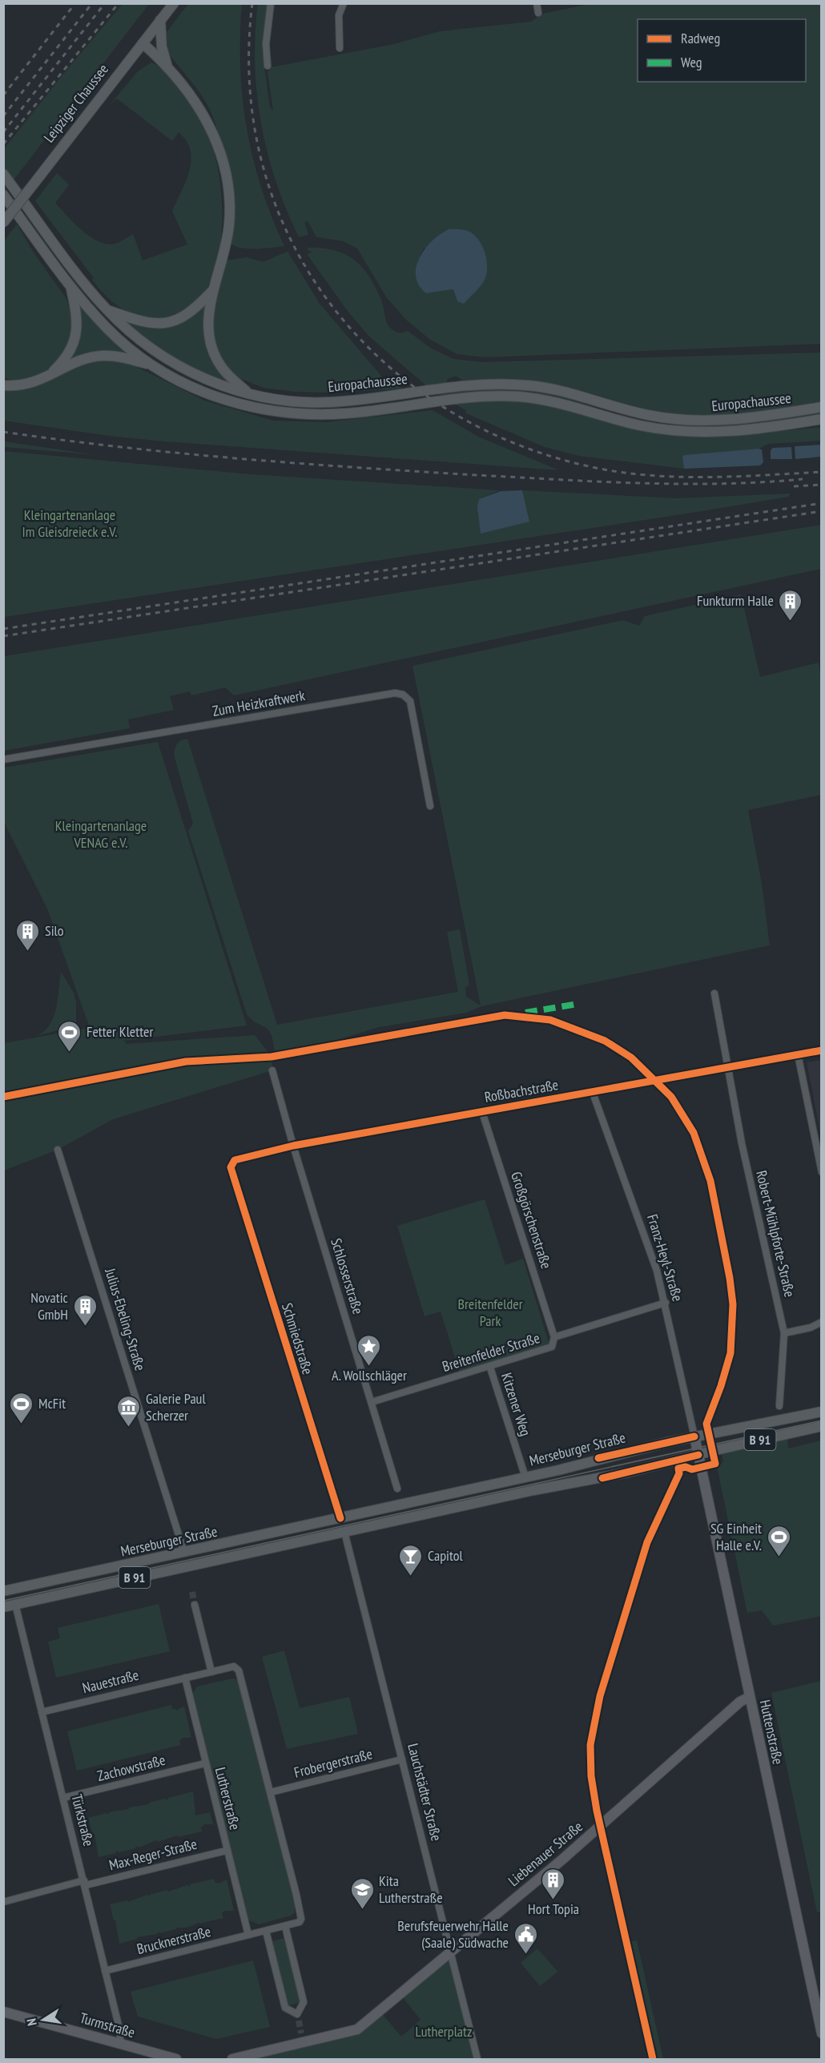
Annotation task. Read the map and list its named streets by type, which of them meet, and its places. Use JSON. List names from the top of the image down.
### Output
{
  "streets": {
    "main road": [
      "Leipziger Chaussee",
      "Europachaussee",
      "B 91",
      "Merseburger Straße"
    ],
    "street": [
      "Zum Heizkraftwerk",
      "Roßbachstraße",
      "Großgörschenstraße",
      "Robert-Mühlpforte-Straße",
      "Franz-Heyl-Straße",
      "Schlosserstraße",
      "Julius-Ebeling-Straße",
      "Schmiedstraße",
      "Breitenfelder Straße",
      "Kitzener Weg",
      "Nauestraße",
      "Huttenstraße",
      "Frobergerstraße",
      "Zachowstraße",
      "Lauchstädter Straße",
      "Lutherstraße",
      "Türkstraße",
      "Liebenauer Straße",
      "Max-Reger-Straße",
      "Brucknerstraße",
      "Turmstraße"
    ]
  },
  "crossings": [
    ["Roßbachstraße", "Großgörschenstraße"],
    ["Roßbachstraße", "Robert-Mühlpforte-Straße"],
    ["Roßbachstraße", "Franz-Heyl-Straße"],
    ["Roßbachstraße", "Schlosserstraße"],
    ["Roßbachstraße", "Schmiedstraße"],
    ["Großgörschenstraße", "Breitenfelder Straße"],
    ["Franz-Heyl-Straße", "Breitenfelder Straße"],
    ["Franz-Heyl-Straße", "Merseburger Straße"],
    ["Franz-Heyl-Straße", "Huttenstraße"],
    ["Schlosserstraße", "Breitenfelder Straße"],
    ["Julius-Ebeling-Straße", "Merseburger Straße"],
    ["Schmiedstraße", "Merseburger Straße"],
    ["Breitenfelder Straße", "Kitzener Weg"],
    ["Kitzener Weg", "Merseburger Straße"],
    ["Merseburger Straße", "Huttenstraße"],
    ["Merseburger Straße", "Lauchstädter Straße"],
    ["Merseburger Straße", "Türkstraße"],
    ["Nauestraße", "Lutherstraße"],
    ["Nauestraße", "Türkstraße"],
    ["Huttenstraße", "Liebenauer Straße"],
    ["Frobergerstraße", "Lauchstädter Straße"],
    ["Zachowstraße", "Lutherstraße"],
    ["Zachowstraße", "Türkstraße"],
    ["Lauchstädter Straße", "Liebenauer Straße"],
    ["Lutherstraße", "Max-Reger-Straße"],
    ["Lutherstraße", "Brucknerstraße"],
    ["Türkstraße", "Max-Reger-Straße"],
    ["Türkstraße", "Brucknerstraße"],
    ["Türkstraße", "Turmstraße"]
  ],
  "parks": [
    "Kleingartenanlage Im Gleisdreieck e.V.",
    "Kleingartenanlage VENAG e.V.",
    "Breitenfelder Park",
    "Lutherplatz"
  ],
  "places": {
    "building": [
      "Funkturm Halle",
      "Silo",
      "Novatic GmbH",
      "Hort Topia"
    ],
    "sports": ["Fetter Kletter", "McFit", "SG Einheit Halle e.V."],
    "place": ["A. Wollschläger"],
    "museum": ["Galerie Paul Scherzer"],
    "bar": ["Capitol"],
    "school or university": ["Kita Lutherstraße"],
    "public building": ["Berufsfeuerwehr Halle (Saale) Südwache"]
  },
  "legend": ["Radweg", "Weg"],
  "north": "left"
}
